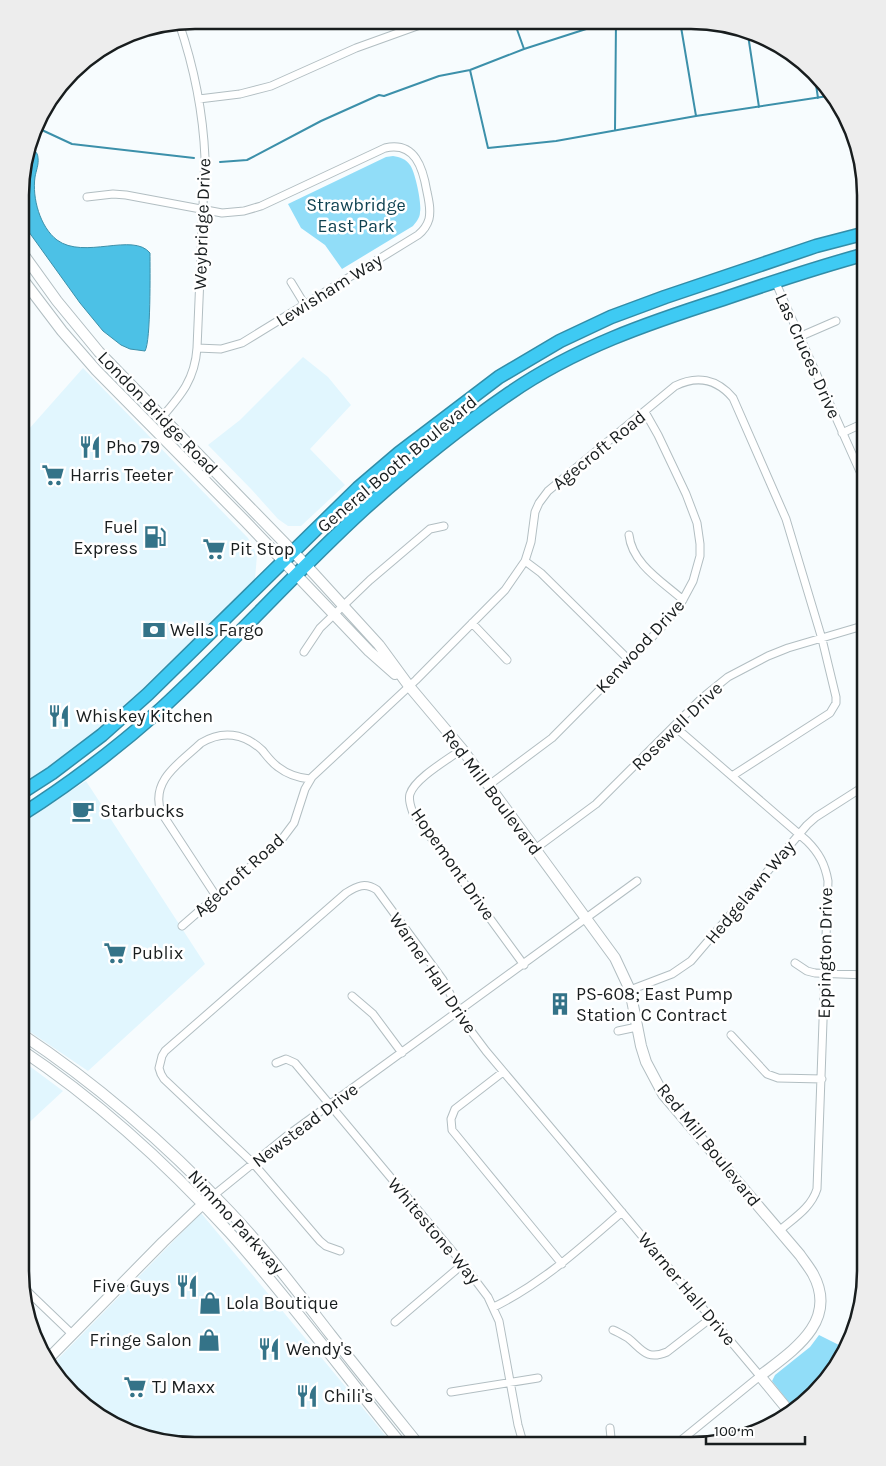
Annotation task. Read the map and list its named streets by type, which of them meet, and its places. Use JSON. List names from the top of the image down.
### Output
{
  "streets": {
    "highway": ["General Booth Boulevard"],
    "main road": [
      "London Bridge Road",
      "Red Mill Boulevard",
      "Warner Hall Drive",
      "Newstead Drive",
      "Nimmo Parkway"
    ],
    "street": [
      "Weybridge Drive",
      "Lewisham Way",
      "Las Cruces Drive",
      "Agecroft Road",
      "Kenwood Drive",
      "Rosewell Drive",
      "Hopemont Drive",
      "Hedgelawn Way",
      "Eppington Drive",
      "Whitestone Way"
    ]
  },
  "crossings": [
    ["Weybridge Drive", "Lewisham Way"],
    ["Weybridge Drive", "London Bridge Road"],
    ["Las Cruces Drive", "General Booth Boulevard"],
    ["London Bridge Road", "General Booth Boulevard"],
    ["London Bridge Road", "Red Mill Boulevard"],
    ["Agecroft Road", "Kenwood Drive"],
    ["Agecroft Road", "Rosewell Drive"],
    ["Agecroft Road", "Red Mill Boulevard"],
    ["Agecroft Road", "Eppington Drive"],
    ["General Booth Boulevard", "Red Mill Boulevard"],
    ["Kenwood Drive", "Red Mill Boulevard"],
    ["Rosewell Drive", "Red Mill Boulevard"],
    ["Rosewell Drive", "Eppington Drive"],
    ["Red Mill Boulevard", "Hopemont Drive"],
    ["Red Mill Boulevard", "Hedgelawn Way"],
    ["Red Mill Boulevard", "Eppington Drive"],
    ["Red Mill Boulevard", "Warner Hall Drive"],
    ["Red Mill Boulevard", "Newstead Drive"],
    ["Hopemont Drive", "Newstead Drive"],
    ["Hedgelawn Way", "Eppington Drive"],
    ["Warner Hall Drive", "Newstead Drive"],
    ["Newstead Drive", "Nimmo Parkway"],
    ["Newstead Drive", "Whitestone Way"]
  ],
  "parks": ["Strawbridge East Park"],
  "places": {
    "restaurant": [
      "Pho 79",
      "Whiskey Kitchen",
      "Five Guys",
      "Wendy's",
      "Chili's"
    ],
    "supermarket": [
      "Harris Teeter",
      "Pit Stop",
      "Publix",
      "TJ Maxx"
    ],
    "fuel station": ["Fuel Express"],
    "bank": ["Wells Fargo"],
    "cafe": ["Starbucks"],
    "building": ["PS-608; East Pump Station C Contract"],
    "shop": ["Lola Boutique", "Fringe Salon"]
  },
  "scale_bar": "100 m"
}
